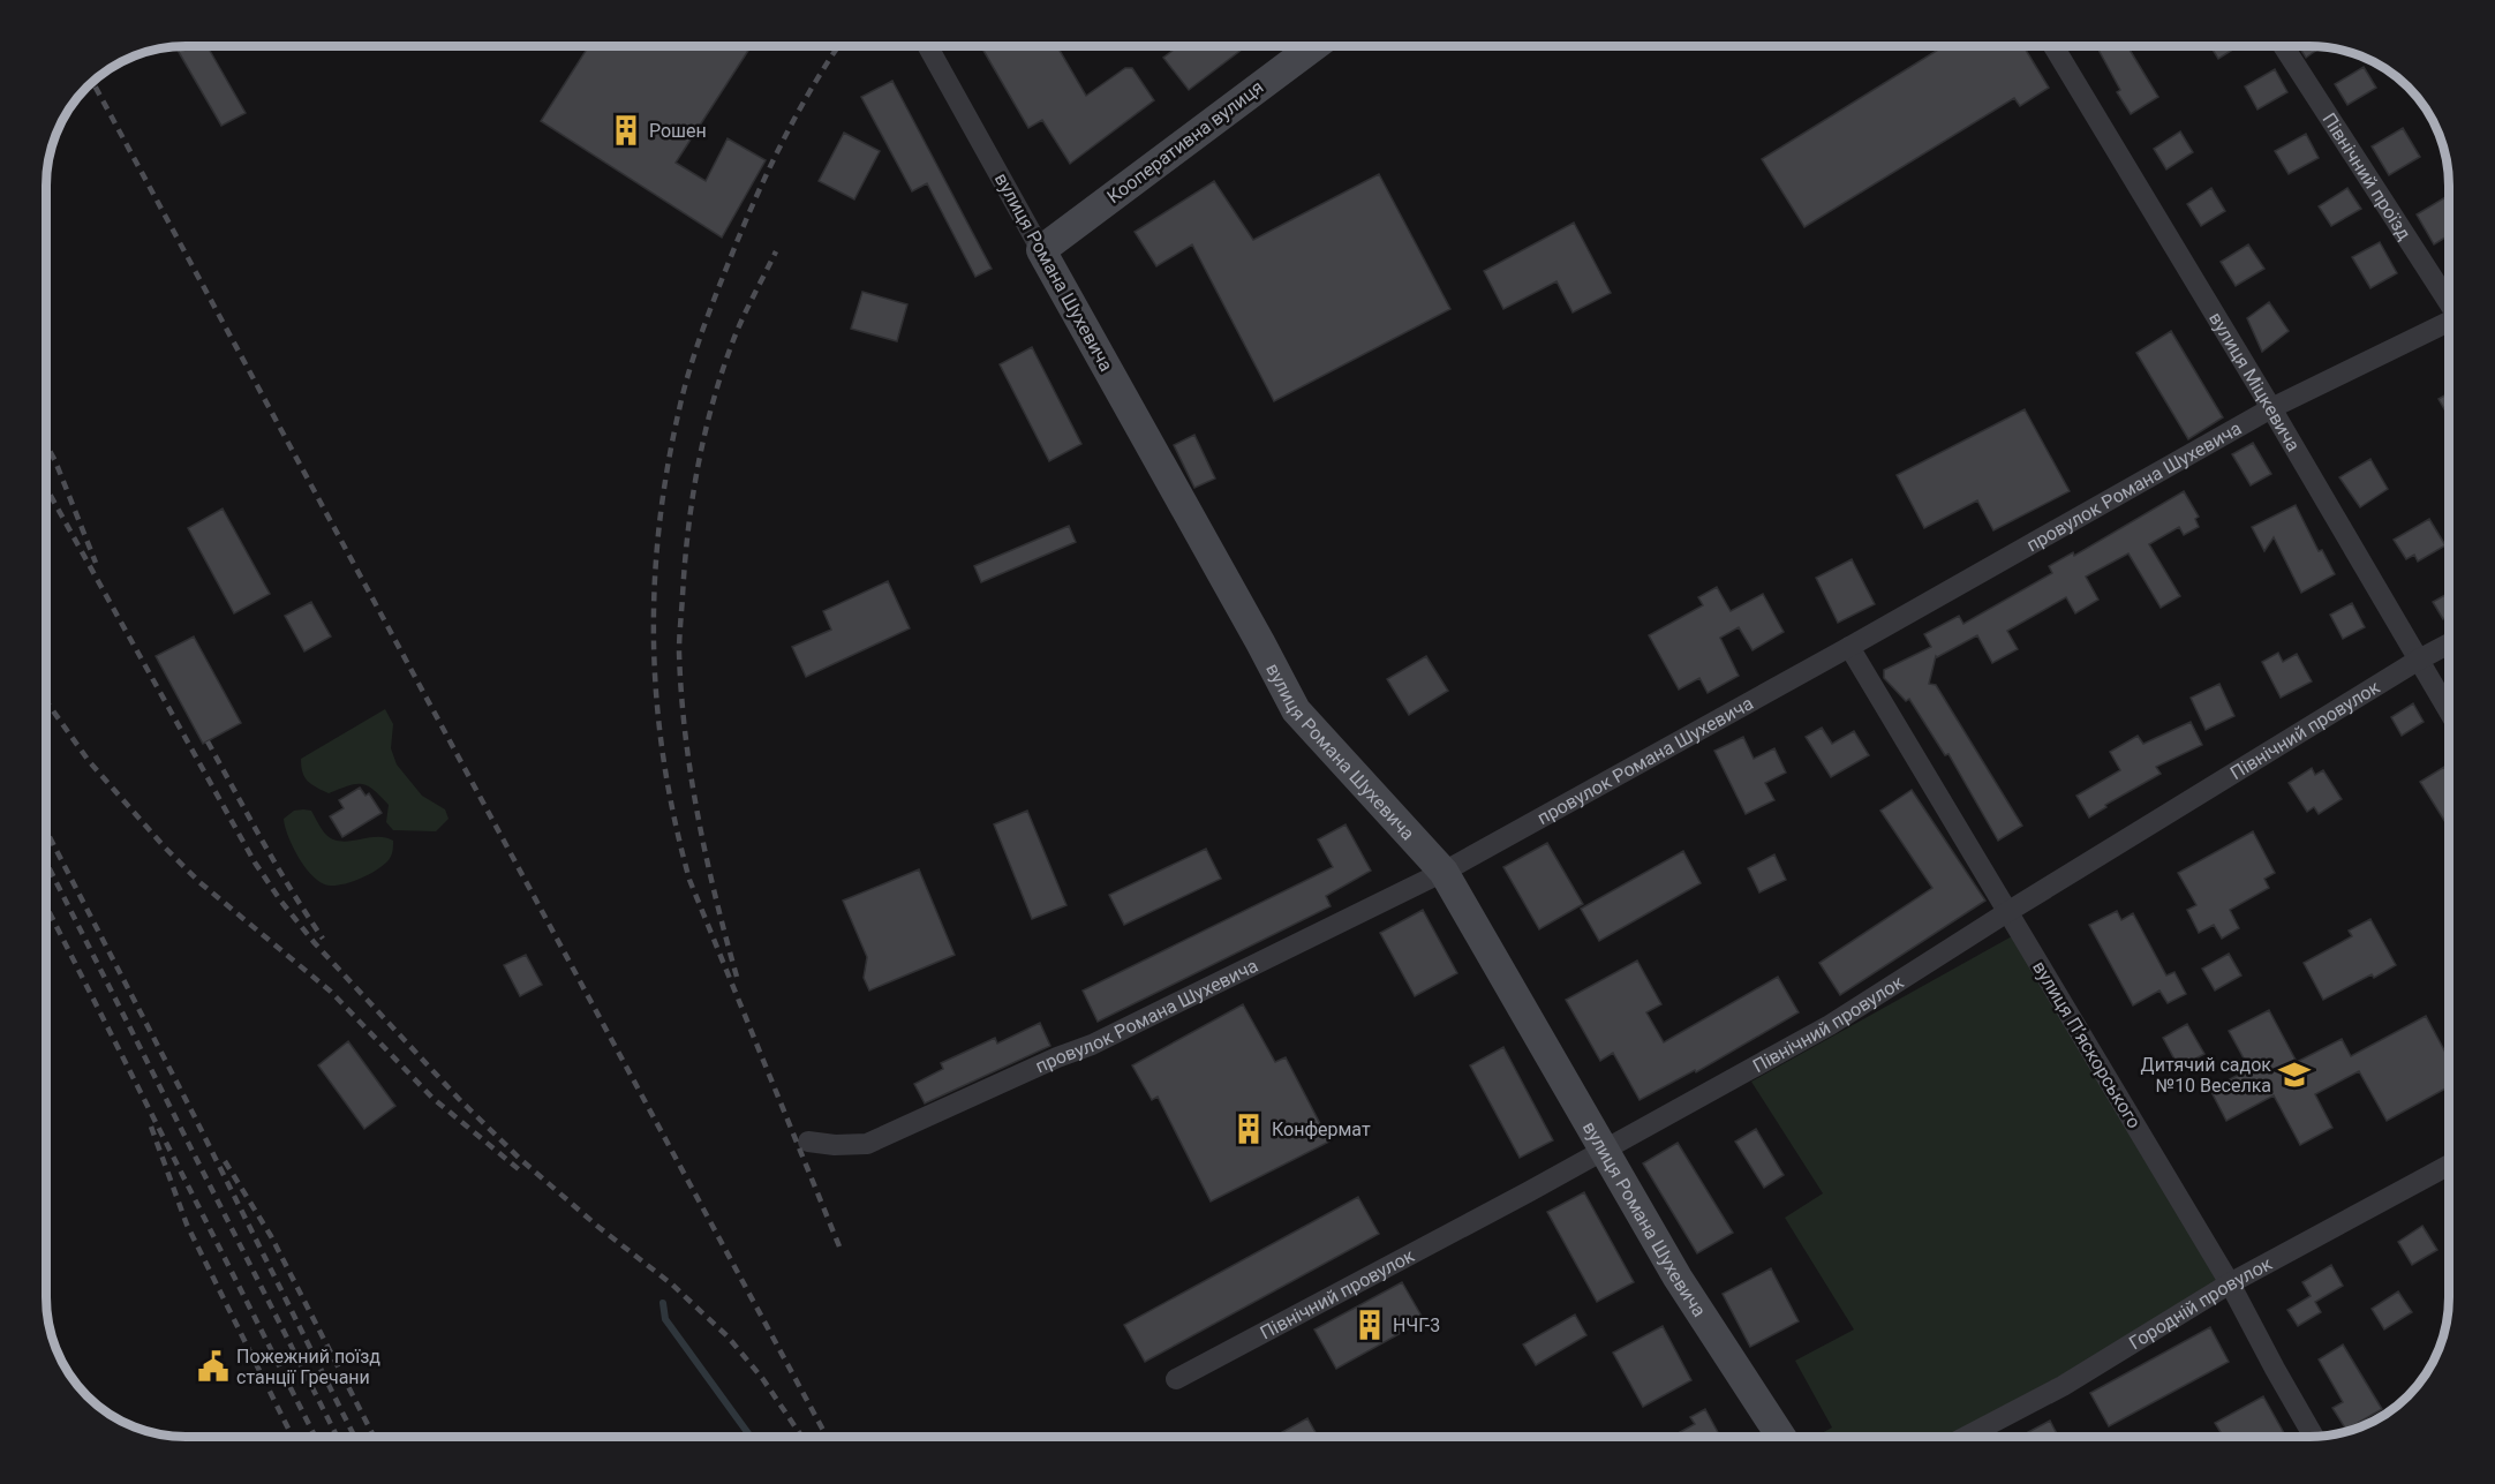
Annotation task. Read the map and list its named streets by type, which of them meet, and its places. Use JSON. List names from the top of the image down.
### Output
{
  "streets": {
    "street": [
      "Кооперативна вулиця",
      "Північний проїзд",
      "вулиця Романа Шухевича",
      "вулиця Міцкевича",
      "провулок Романа Шухевича",
      "Північний провулок",
      "вулиця Пʼяскорського",
      "Городній провулок"
    ]
  },
  "crossings": [
    ["Кооперативна вулиця", "вулиця Романа Шухевича"],
    ["вулиця Романа Шухевича", "провулок Романа Шухевича"],
    ["вулиця Романа Шухевича", "Північний провулок"],
    ["вулиця Міцкевича", "провулок Романа Шухевича"],
    ["вулиця Міцкевича", "Північний провулок"],
    ["провулок Романа Шухевича", "вулиця Пʼяскорського"],
    ["Північний провулок", "вулиця Пʼяскорського"],
    ["вулиця Пʼяскорського", "Городній провулок"]
  ],
  "places": {
    "building": ["Рошен", "Конфермат", "НЧГ-3"],
    "school or university": ["Дитячий садок №10 Веселка"],
    "public building": ["Пожежний поїзд станції Гречани"]
  }
}
